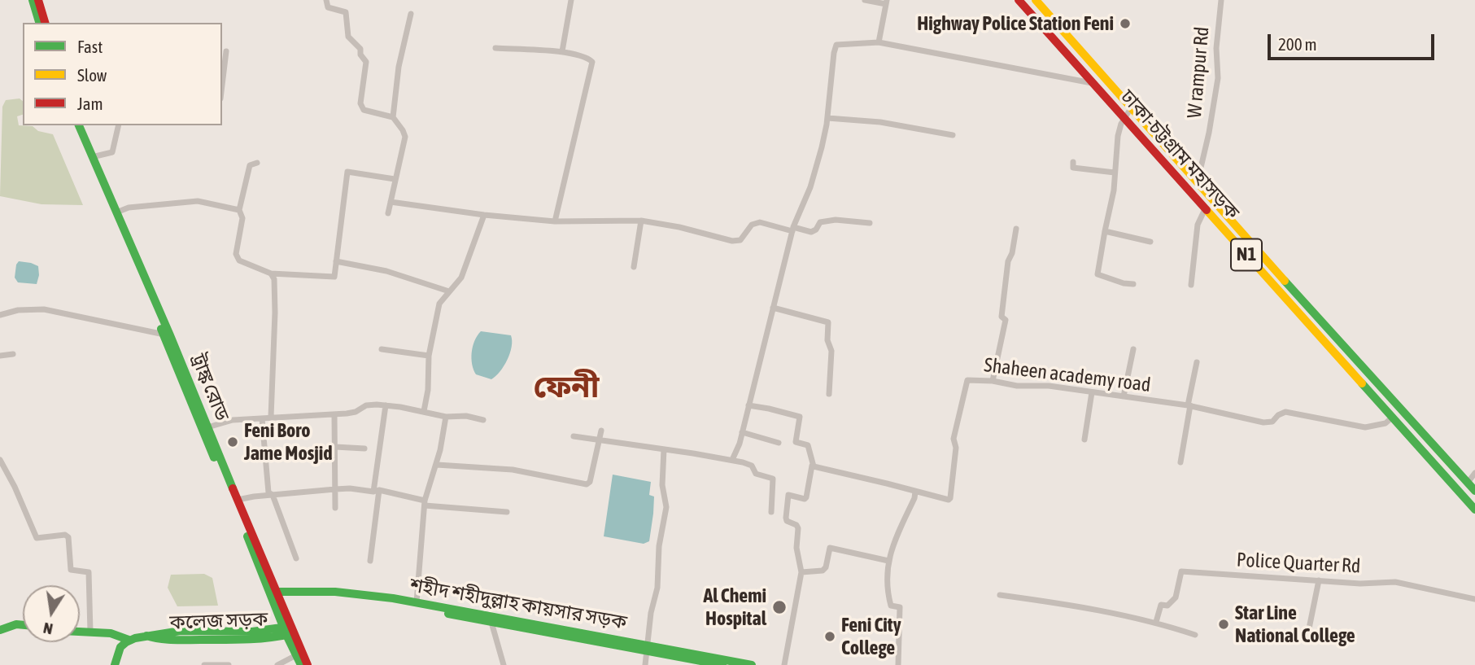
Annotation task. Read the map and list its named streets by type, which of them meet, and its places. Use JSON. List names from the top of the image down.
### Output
{
  "streets": {
    "main road": [
      "ঢাকা-চট্টগ্রাম মহাসড়ক",
      "N1",
      "ট্রাঙ্ক রোড",
      "শহীদ শহীদুল্লাহ কায়সার সড়ক",
      "কলেজ সড়ক"
    ],
    "street": ["W rampur Rd", "Shaheen academy road", "Police Quarter Rd"]
  },
  "crossings": [
    ["W rampur Rd", "ঢাকা-চট্টগ্রাম মহাসড়ক"],
    ["ঢাকা-চট্টগ্রাম মহাসড়ক", "Shaheen academy road"],
    ["ট্রাঙ্ক রোড", "শহীদ শহীদুল্লাহ কায়সার সড়ক"],
    ["ট্রাঙ্ক রোড", "কলেজ সড়ক"]
  ],
  "districts": ["ফেনী"],
  "places": [
    "Highway Police Station Feni",
    "Feni Boro Jame Mosjid",
    "Al Chemi Hospital",
    "Star Line National College",
    "Feni City College"
  ],
  "legend": ["Fast", "Slow", "Jam"],
  "scale_bar": "200 m",
  "north": "bottom"
}
